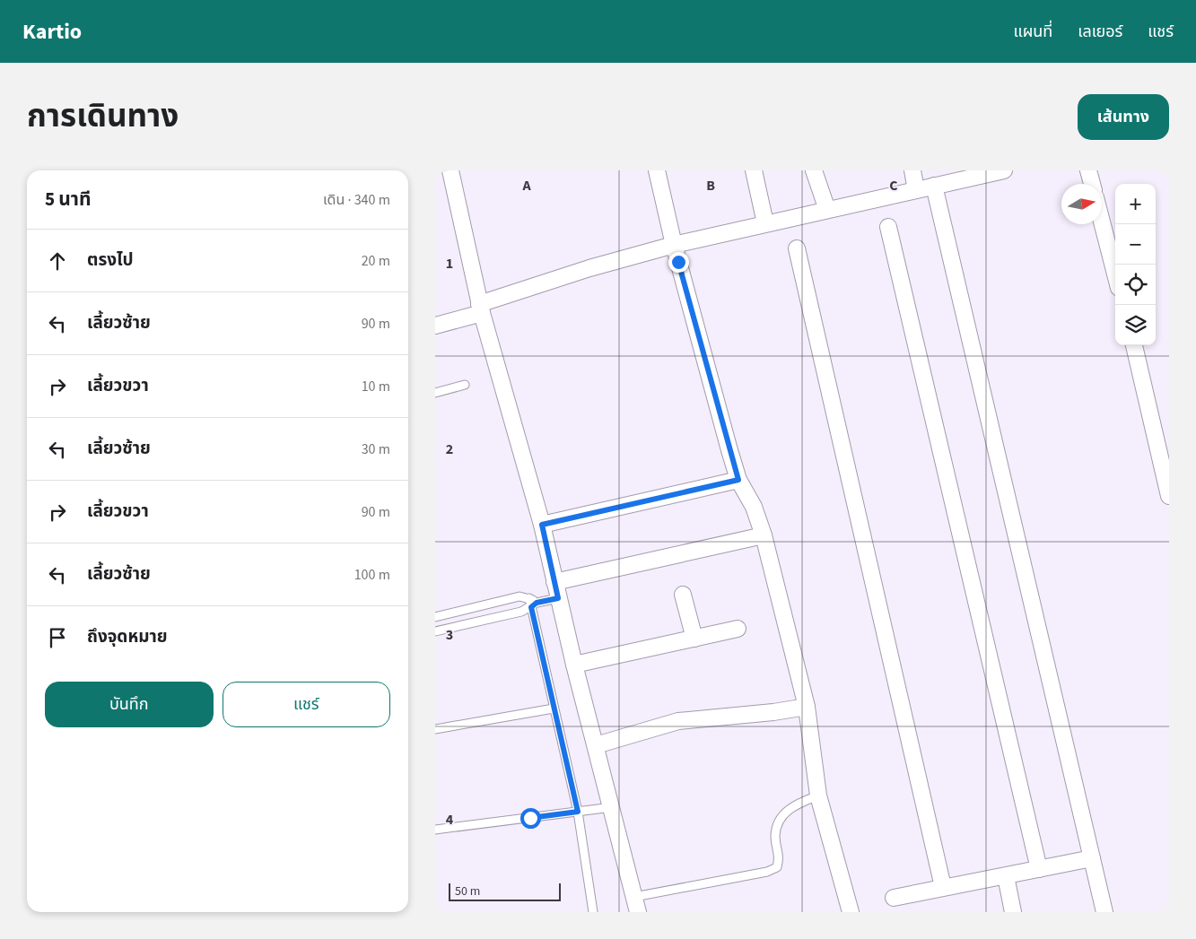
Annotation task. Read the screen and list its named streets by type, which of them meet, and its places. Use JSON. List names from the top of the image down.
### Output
{
  "scale_bar": "50 m",
  "north": "right",
  "page": {
    "header": "Kartio",
    "nav": ["แผนที่", "เลเยอร์", "แชร์"],
    "title": "การเดินทาง",
    "buttons": [
      "เส้นทาง",
      ["บันทึก", "แชร์"]
    ],
    "heading": ["5 นาที", "เดิน · 340 m"],
    "map_buttons": ["+", "−"],
    "list": [
      ["ตรงไป", "20 m"],
      ["เลี้ยวซ้าย", "90 m"],
      ["เลี้ยวขวา", "10 m"],
      ["เลี้ยวซ้าย", "30 m"],
      ["เลี้ยวขวา", "90 m"],
      ["เลี้ยวซ้าย", "100 m"],
      "ถึงจุดหมาย"
    ],
    "scale": "50 m"
  },
  "grid": {
    "columns": ["A", "B", "C"],
    "rows": [
      "1",
      "2",
      "3",
      "4"
    ]
  }
}
